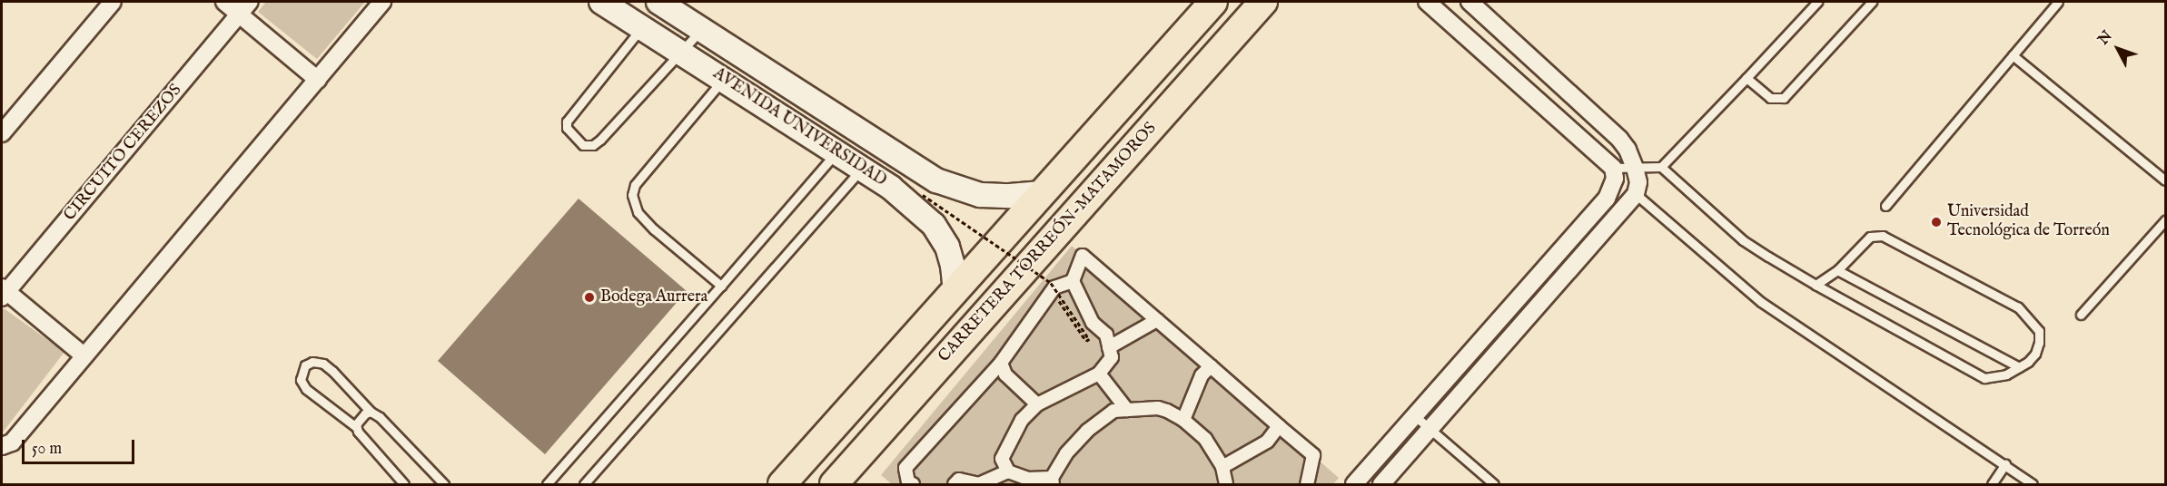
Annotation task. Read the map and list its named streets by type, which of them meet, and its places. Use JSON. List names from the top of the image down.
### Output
{
  "streets": {
    "highway": ["CARRETERA TORREÓN-MATAMOROS"],
    "main road": ["AVENIDA UNIVERSIDAD"],
    "street": ["CIRCUITO CEREZOS"]
  },
  "places": ["Universidad Tecnológica de Torreón", "Bodega Aurrera"],
  "scale_bar": "50 m",
  "north": "top left"
}
